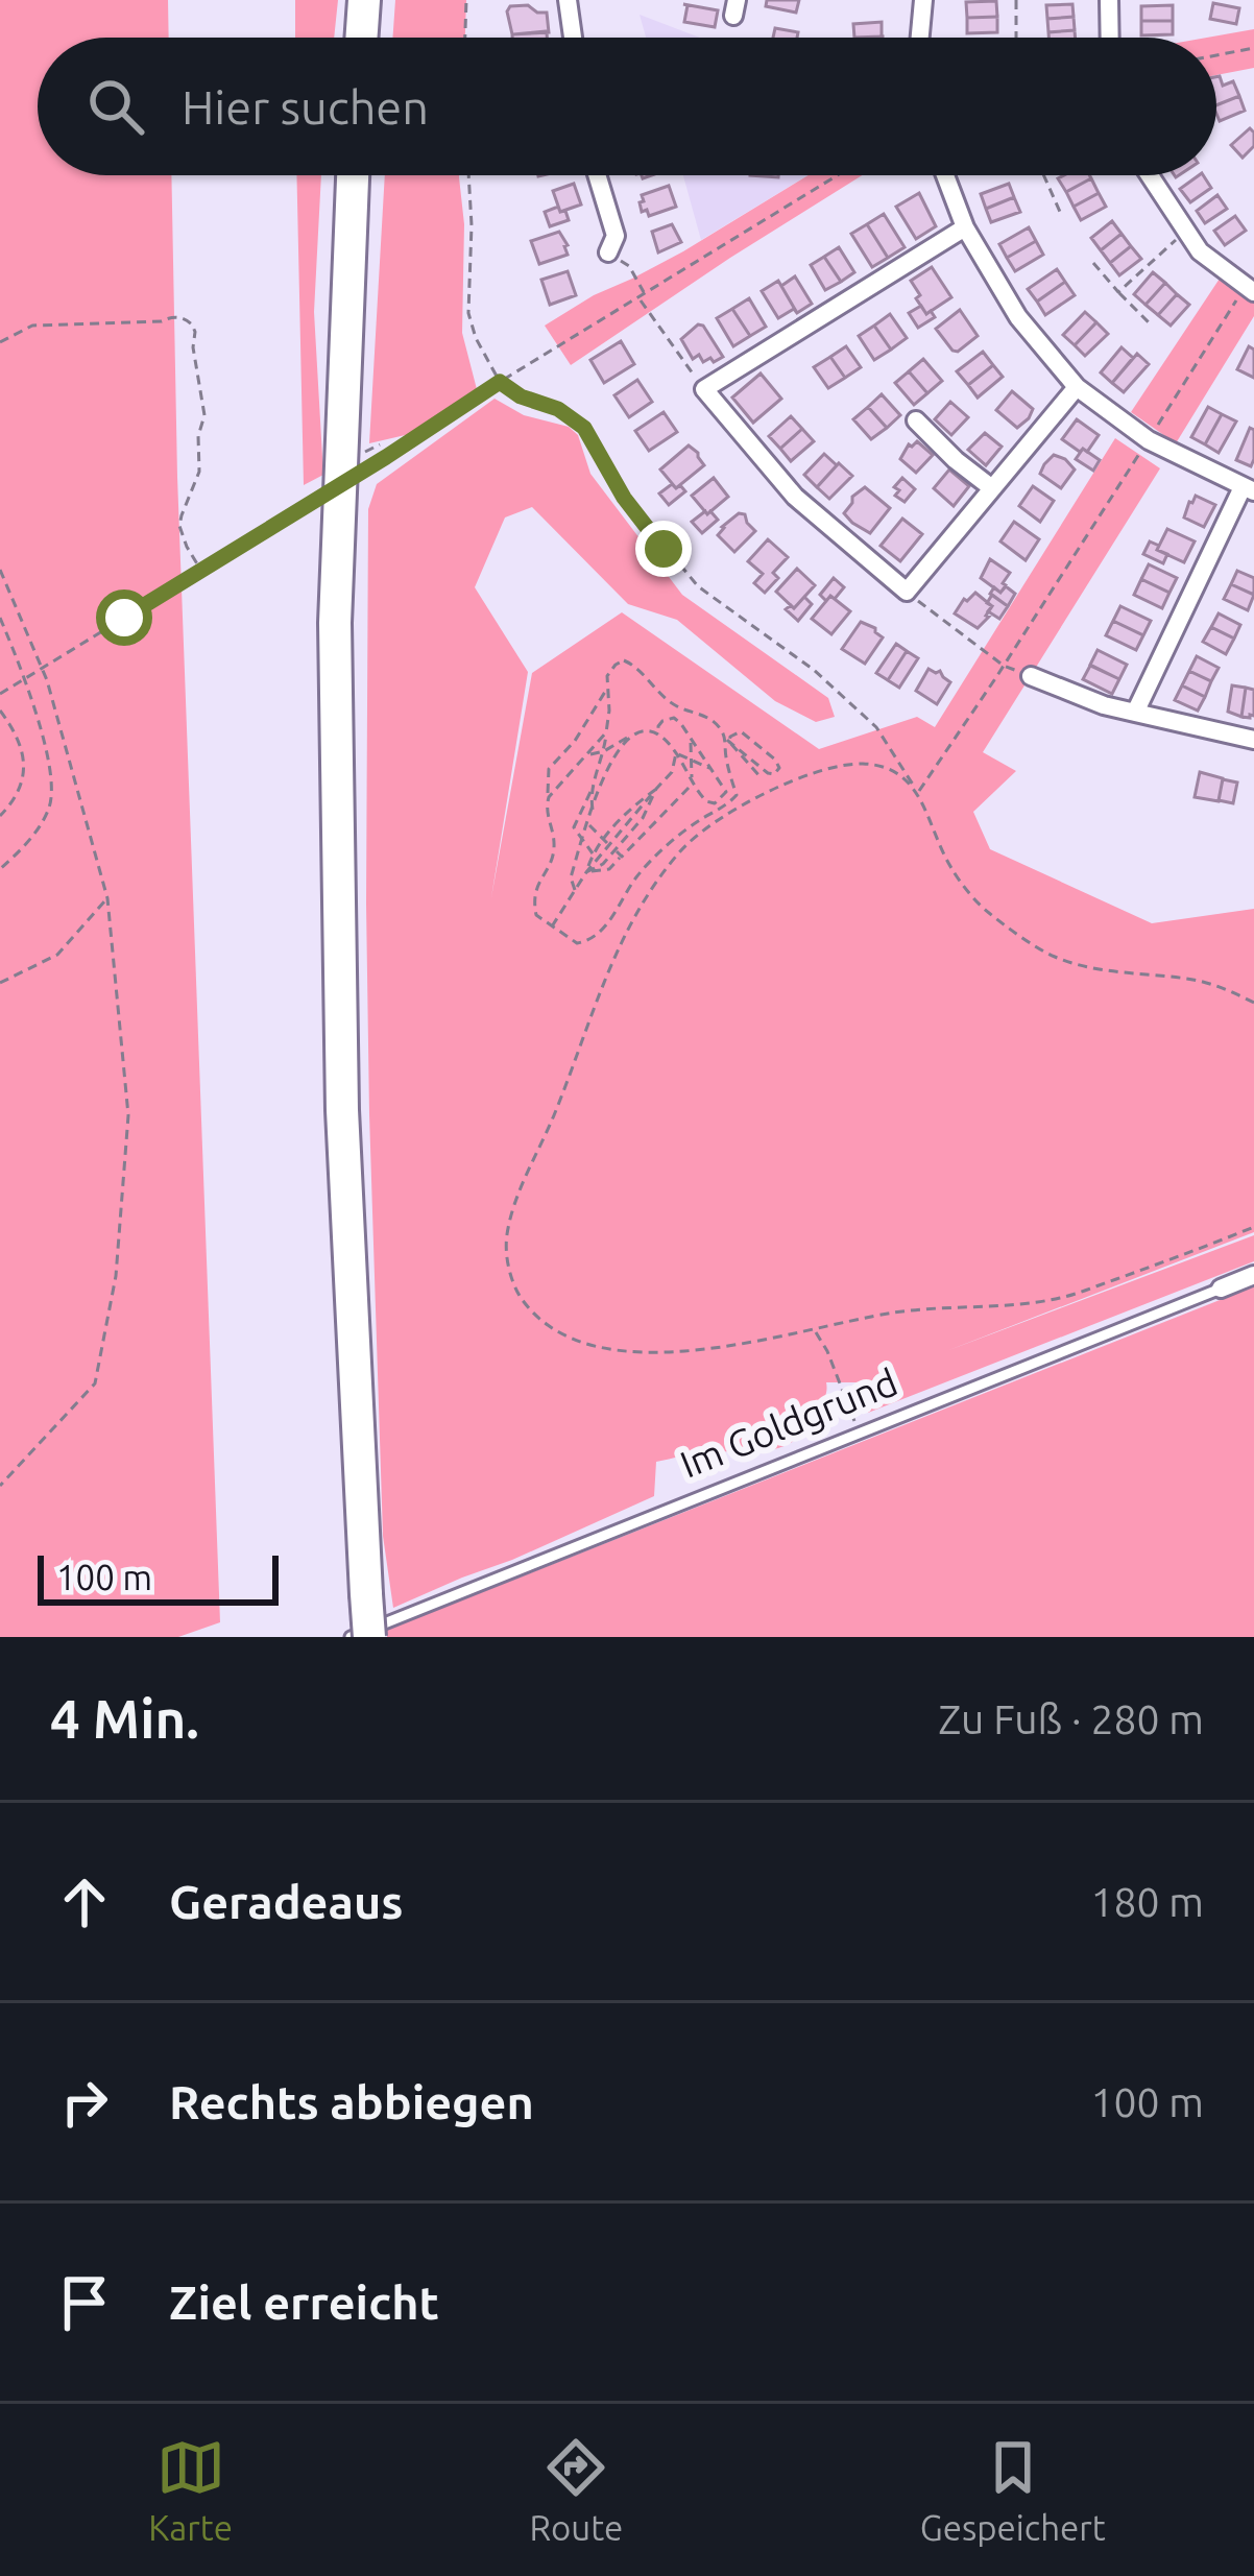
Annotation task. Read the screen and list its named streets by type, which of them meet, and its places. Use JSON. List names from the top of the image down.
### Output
{
  "streets": {
    "street": ["Im Goldgrund"]
  },
  "scale_bar": "100 m",
  "page": {
    "search": "Hier suchen",
    "scale": "100 m",
    "heading": ["4 Min.", "Zu Fuß · 280 m"],
    "list": [
      ["Geradeaus", "180 m"],
      ["Rechts abbiegen", "100 m"],
      "Ziel erreicht"
    ],
    "nav": ["Karte", "Route", "Gespeichert"]
  }
}
